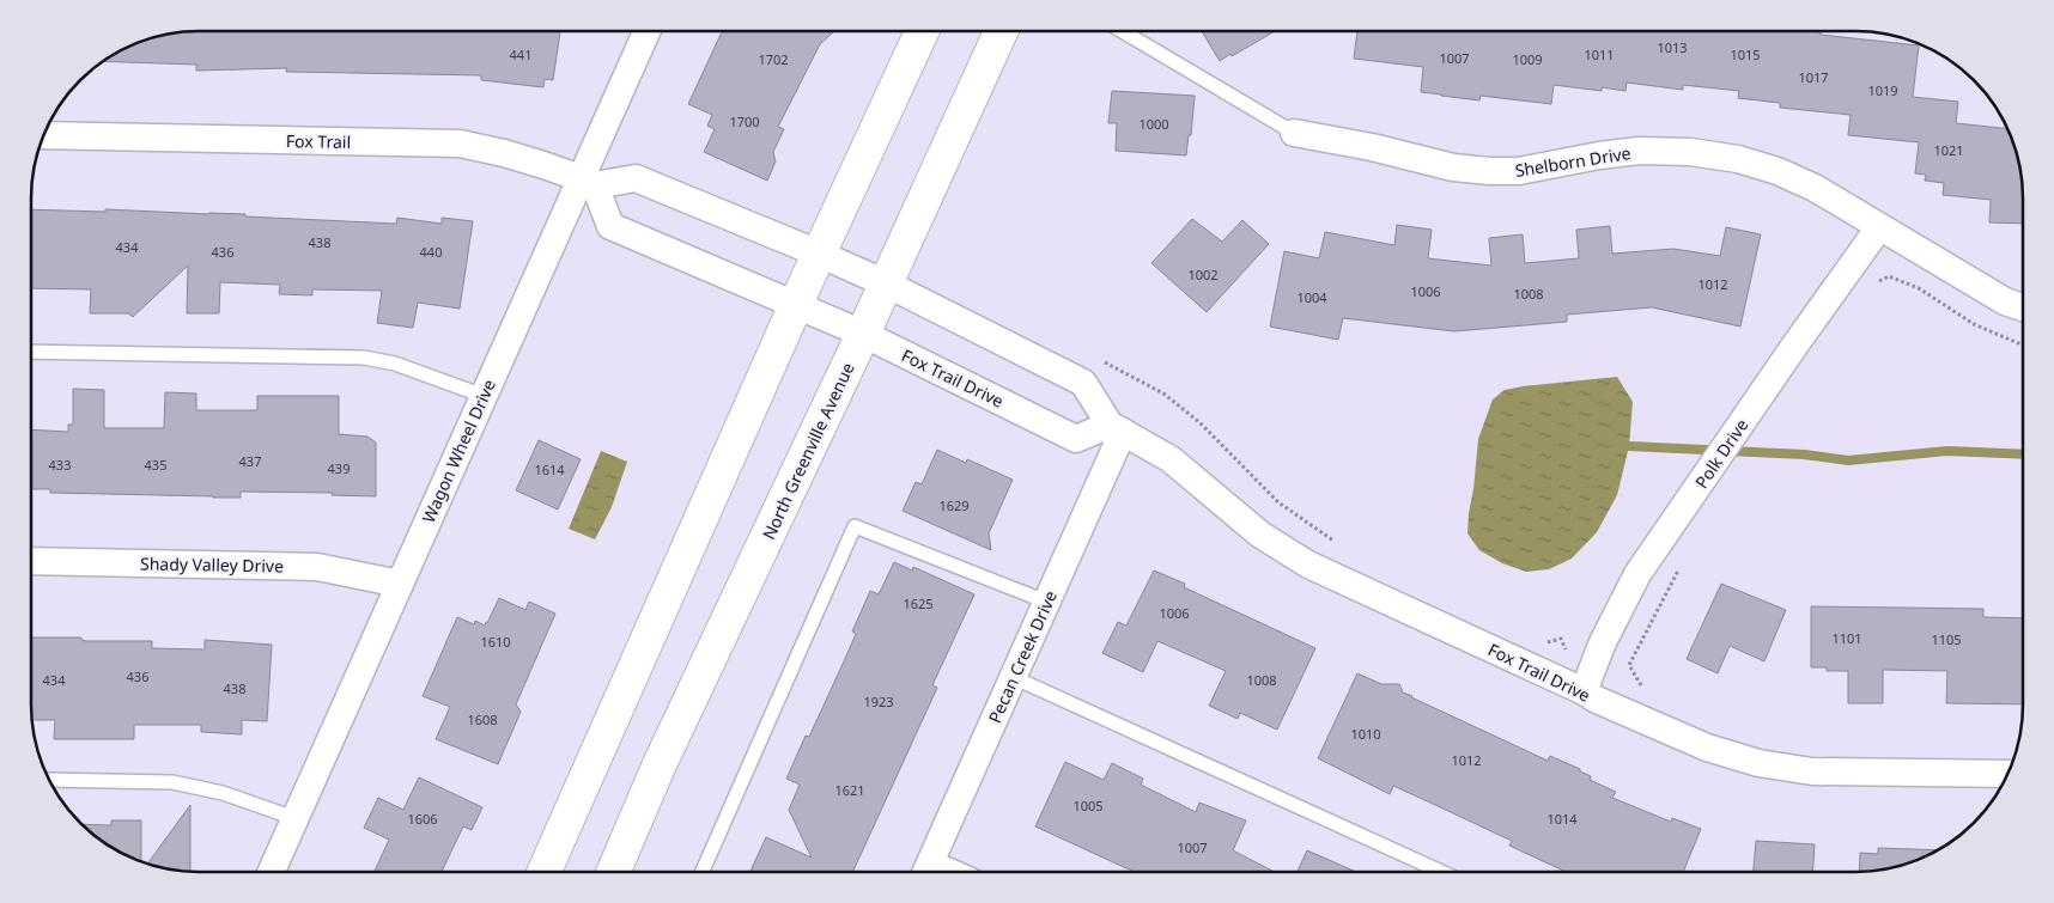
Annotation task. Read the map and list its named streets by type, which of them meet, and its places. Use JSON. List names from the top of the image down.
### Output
{
  "streets": {
    "main road": ["North Greenville Avenue"],
    "street": [
      "Fox Trail",
      "Shelborn Drive",
      "Fox Trail Drive",
      "Wagon Wheel Drive",
      "Polk Drive",
      "Shady Valley Drive",
      "Pecan Creek Drive"
    ]
  },
  "crossings": [
    ["Fox Trail", "Fox Trail Drive"],
    ["Fox Trail", "Wagon Wheel Drive"],
    ["Shelborn Drive", "Polk Drive"],
    ["Fox Trail Drive", "North Greenville Avenue"],
    ["Fox Trail Drive", "Polk Drive"],
    ["Fox Trail Drive", "Pecan Creek Drive"],
    ["Wagon Wheel Drive", "Shady Valley Drive"]
  ],
  "house_numbers": [
    "1013",
    "441",
    "1011",
    "1015",
    "1007",
    "1702",
    "1009",
    "1017",
    "1019",
    "1700",
    "1000",
    "1021",
    "438",
    "434",
    "436",
    "440",
    "1002",
    "1012",
    "1006",
    "1008",
    "1004",
    "437",
    "433",
    "435",
    "439",
    "1614",
    "1629",
    "1625",
    "1006",
    "1101",
    "1105",
    "1610",
    "436",
    "434",
    "1008",
    "438",
    "1923",
    "1608",
    "1010",
    "1012",
    "1621",
    "1005",
    "1606",
    "1014",
    "1007"
  ]
}
